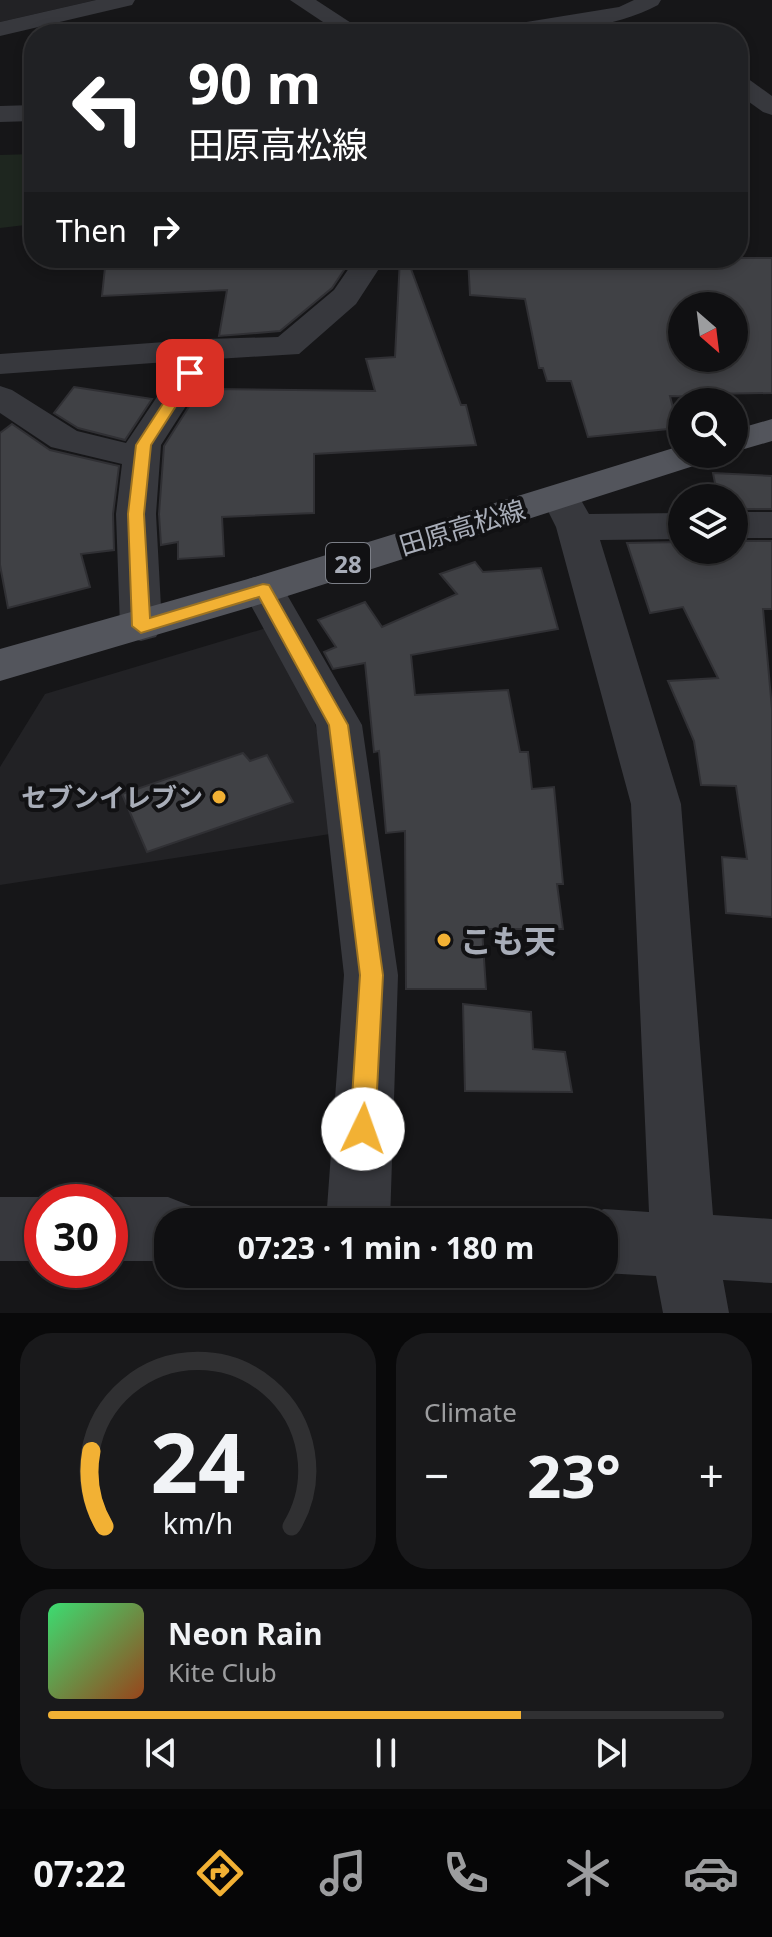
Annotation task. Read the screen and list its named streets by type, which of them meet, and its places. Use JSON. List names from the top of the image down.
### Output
{
  "streets": {
    "main road": ["田原高松線", "28"]
  },
  "places": ["セブンイレブン", "こも天"],
  "north": "bottom right",
  "page": {
    "turn": ["90 m", "田原高松線"],
    "then": "Then",
    "limit": "30",
    "trip": "07:23 · 1 min · 180 m",
    "tile": "Climate",
    "heat": ["−", "23°", "+"],
    "song": ["Neon Rain", "Kite Club"],
    "tabs": "07:22",
    "gauge": ["24", "km/h"]
  }
}
